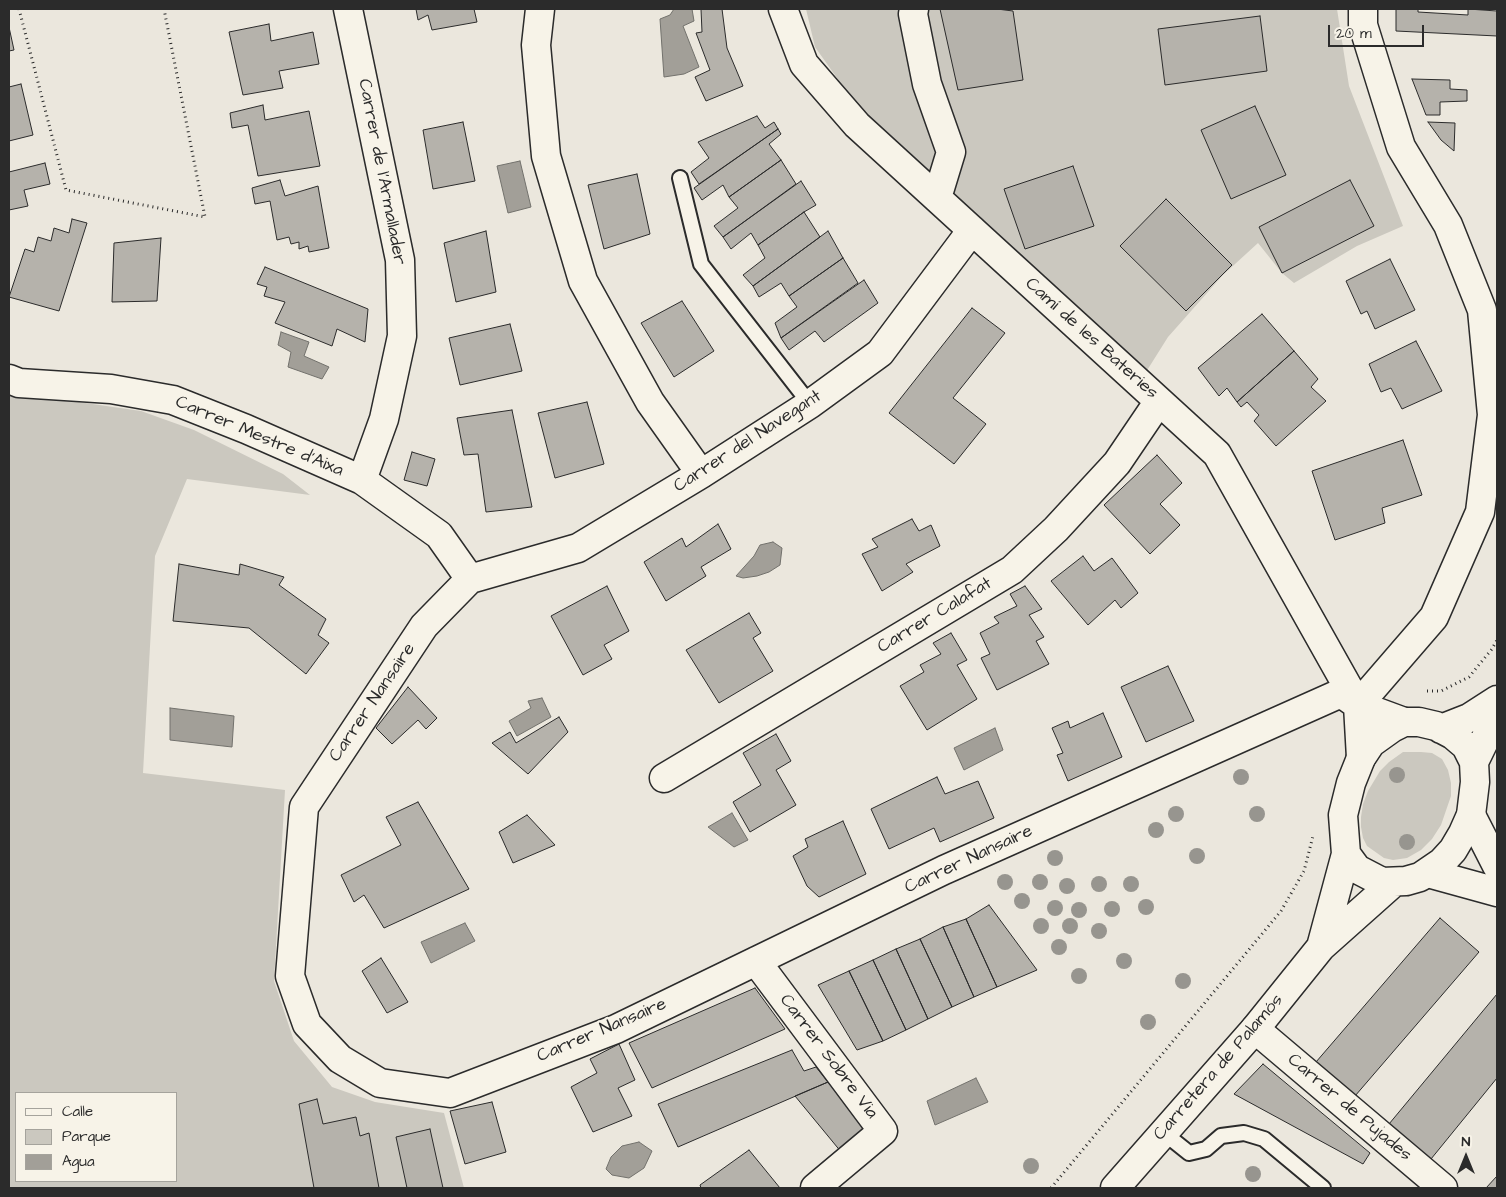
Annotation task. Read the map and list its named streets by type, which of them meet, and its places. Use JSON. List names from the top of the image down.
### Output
{
  "streets": {
    "street": [
      "Carrer de l'Armallader",
      "Camí de les Bateries",
      "Carrer Mestre d'Aixa",
      "Carrer del Navegant",
      "Carrer Calafat",
      "Carrer Nansaire",
      "Carrer Sobre Via",
      "Carretera de Palamós",
      "Carrer de Pujades"
    ]
  },
  "crossings": [
    ["Carrer de l'Armallader", "Carrer Mestre d'Aixa"],
    ["Camí de les Bateries", "Carrer del Navegant"],
    ["Camí de les Bateries", "Carrer Calafat"],
    ["Camí de les Bateries", "Carrer Nansaire"],
    ["Carrer Mestre d'Aixa", "Carrer del Navegant"],
    ["Carrer Mestre d'Aixa", "Carrer Nansaire"],
    ["Carrer del Navegant", "Carrer Nansaire"],
    ["Carrer Nansaire", "Carrer Sobre Via"],
    ["Carretera de Palamós", "Carrer de Pujades"]
  ],
  "legend": ["Calle", "Parque", "Agua"],
  "scale_bar": "20 m",
  "north": "top"
}
